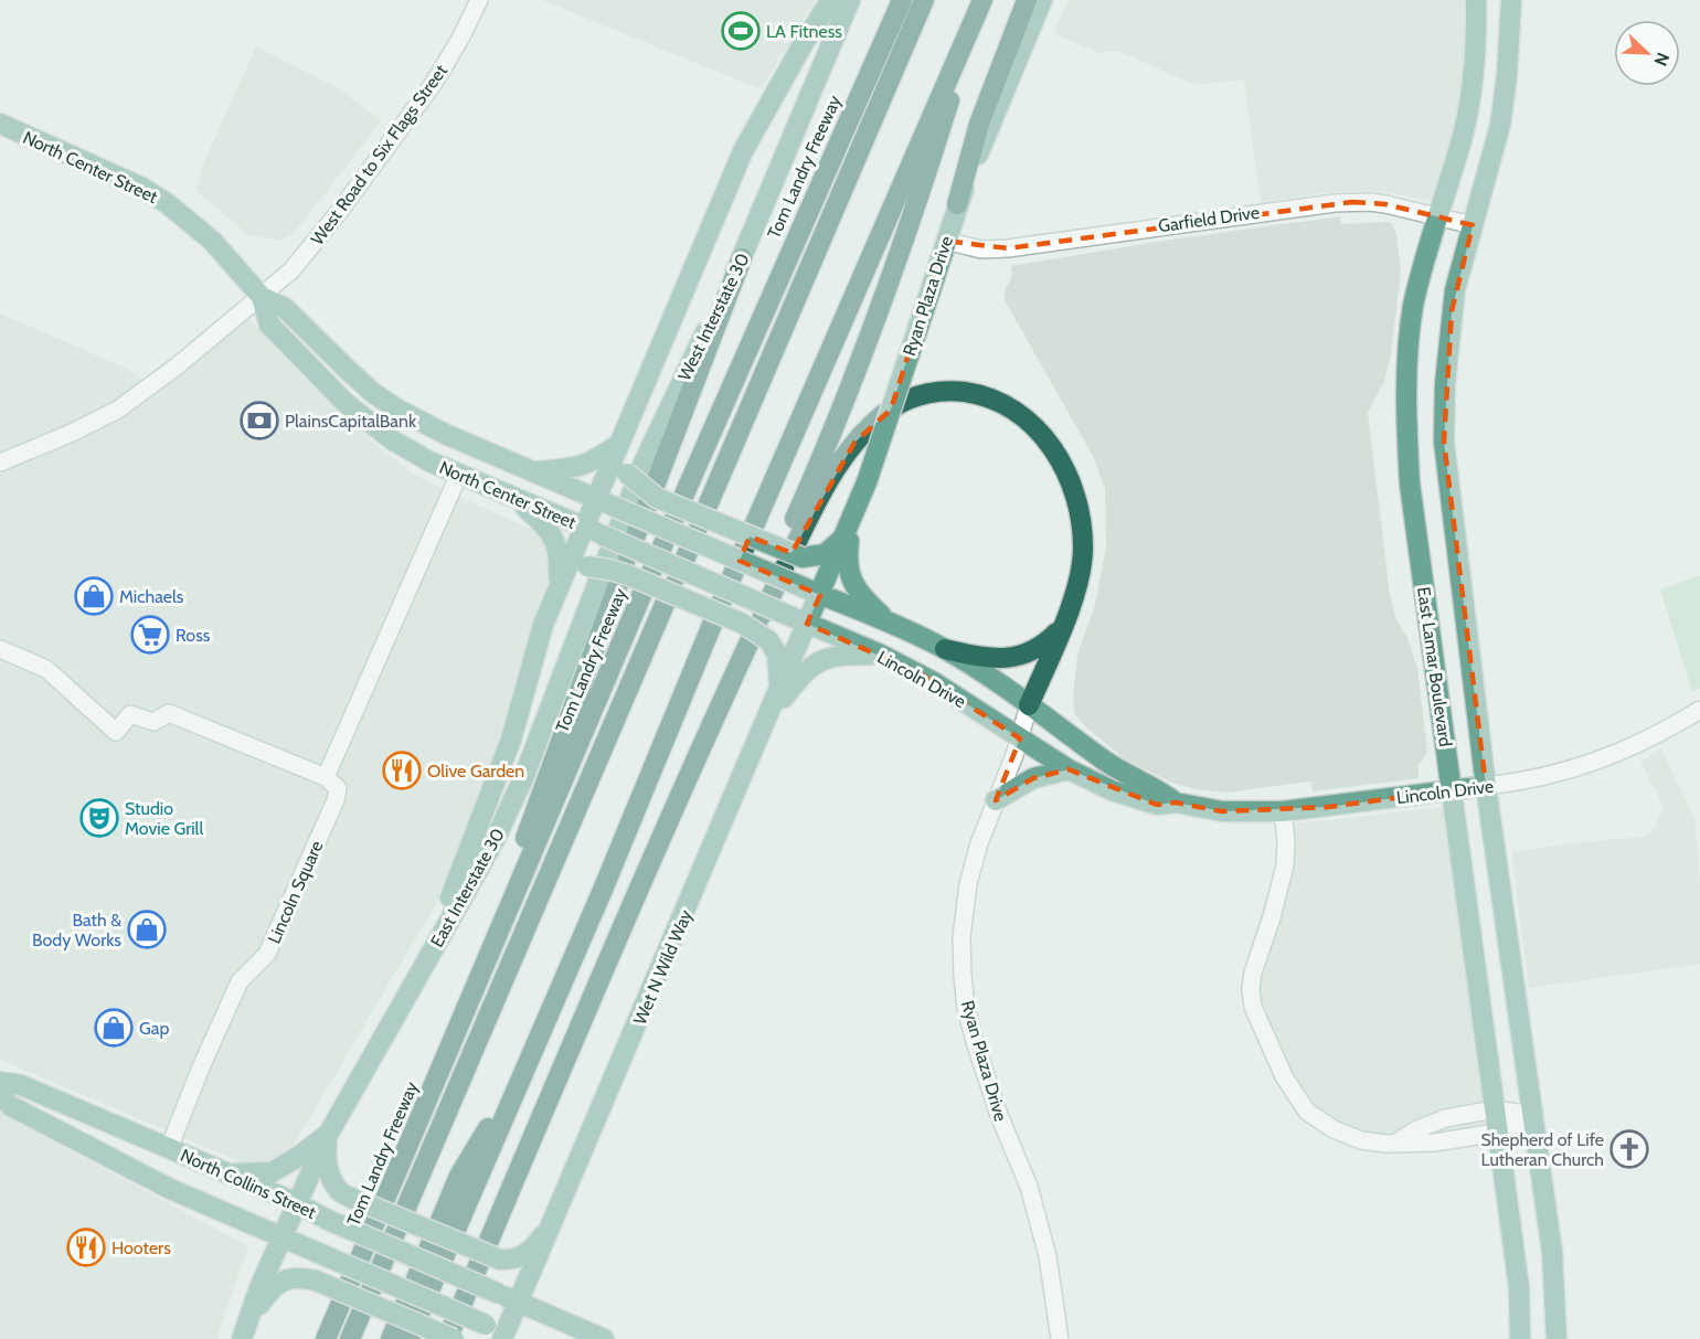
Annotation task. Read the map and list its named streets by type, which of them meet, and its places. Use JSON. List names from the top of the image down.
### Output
{
  "streets": {
    "highway": ["Tom Landry Freeway"],
    "main road": [
      "North Center Street",
      "Ryan Plaza Drive",
      "West Interstate 30",
      "East Lamar Boulevard",
      "Lincoln Drive",
      "East Interstate 30",
      "Wet N Wild Way",
      "North Collins Street"
    ],
    "street": ["West Road to Six Flags Street", "Garfield Drive", "Lincoln Square"]
  },
  "crossings": [
    ["West Road to Six Flags Street", "North Center Street"],
    ["North Center Street", "Ryan Plaza Drive"],
    ["North Center Street", "West Interstate 30"],
    ["North Center Street", "Lincoln Drive"],
    ["North Center Street", "East Interstate 30"],
    ["North Center Street", "Wet N Wild Way"],
    ["Garfield Drive", "Ryan Plaza Drive"],
    ["Garfield Drive", "East Lamar Boulevard"],
    ["Ryan Plaza Drive", "Lincoln Drive"],
    ["Ryan Plaza Drive", "Wet N Wild Way"],
    ["West Interstate 30", "East Interstate 30"],
    ["East Lamar Boulevard", "Lincoln Drive"],
    ["Lincoln Drive", "Wet N Wild Way"],
    ["East Interstate 30", "North Collins Street"],
    ["Lincoln Square", "North Collins Street"],
    ["Wet N Wild Way", "North Collins Street"]
  ],
  "places": {
    "sports": ["LA Fitness"],
    "bank": ["PlainsCapitalBank"],
    "shop": ["Michaels", "Bath & Body Works", "Gap"],
    "supermarket": ["Ross"],
    "restaurant": ["Olive Garden", "Hooters"],
    "theatre": ["Studio Movie Grill"],
    "church": ["Shepherd of Life Lutheran Church"]
  },
  "north": "bottom right"
}
